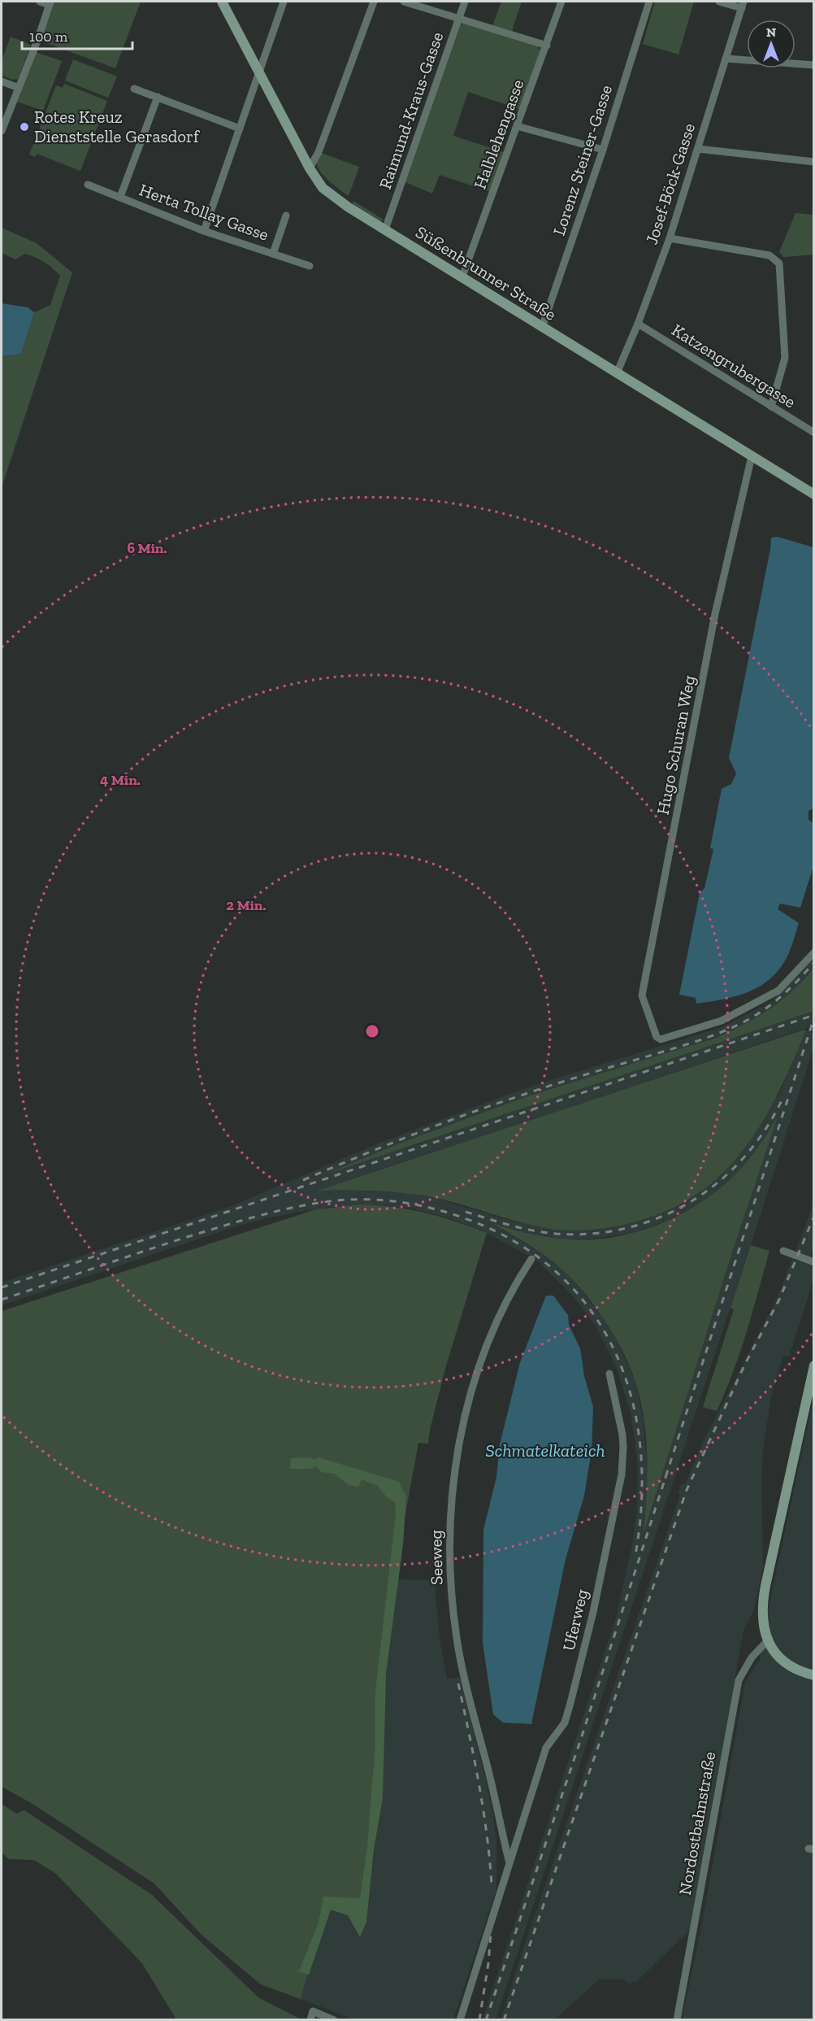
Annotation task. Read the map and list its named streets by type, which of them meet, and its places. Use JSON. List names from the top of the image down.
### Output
{
  "streets": {
    "street": [
      "Raimund-Kraus-Gasse",
      "Halblehengasse",
      "Lorenz Steiner-Gasse",
      "Josef-Böck-Gasse",
      "Herta Tollay Gasse",
      "Süßenbrunner Straße",
      "Katzengrubergasse",
      "Hugo Schuran Weg",
      "Seeweg",
      "Uferweg",
      "Nordostbahnstraße"
    ]
  },
  "crossings": [
    ["Raimund-Kraus-Gasse", "Süßenbrunner Straße"],
    ["Halblehengasse", "Süßenbrunner Straße"],
    ["Lorenz Steiner-Gasse", "Süßenbrunner Straße"],
    ["Josef-Böck-Gasse", "Süßenbrunner Straße"],
    ["Josef-Böck-Gasse", "Katzengrubergasse"],
    ["Süßenbrunner Straße", "Hugo Schuran Weg"],
    ["Seeweg", "Uferweg"]
  ],
  "water": ["Schmatelkateich"],
  "places": ["Rotes Kreuz Dienststelle Gerasdorf"],
  "scale_bar": "100 m",
  "north": "top",
  "rings": ["6 Min.", "4 Min.", "2 Min."]
}
